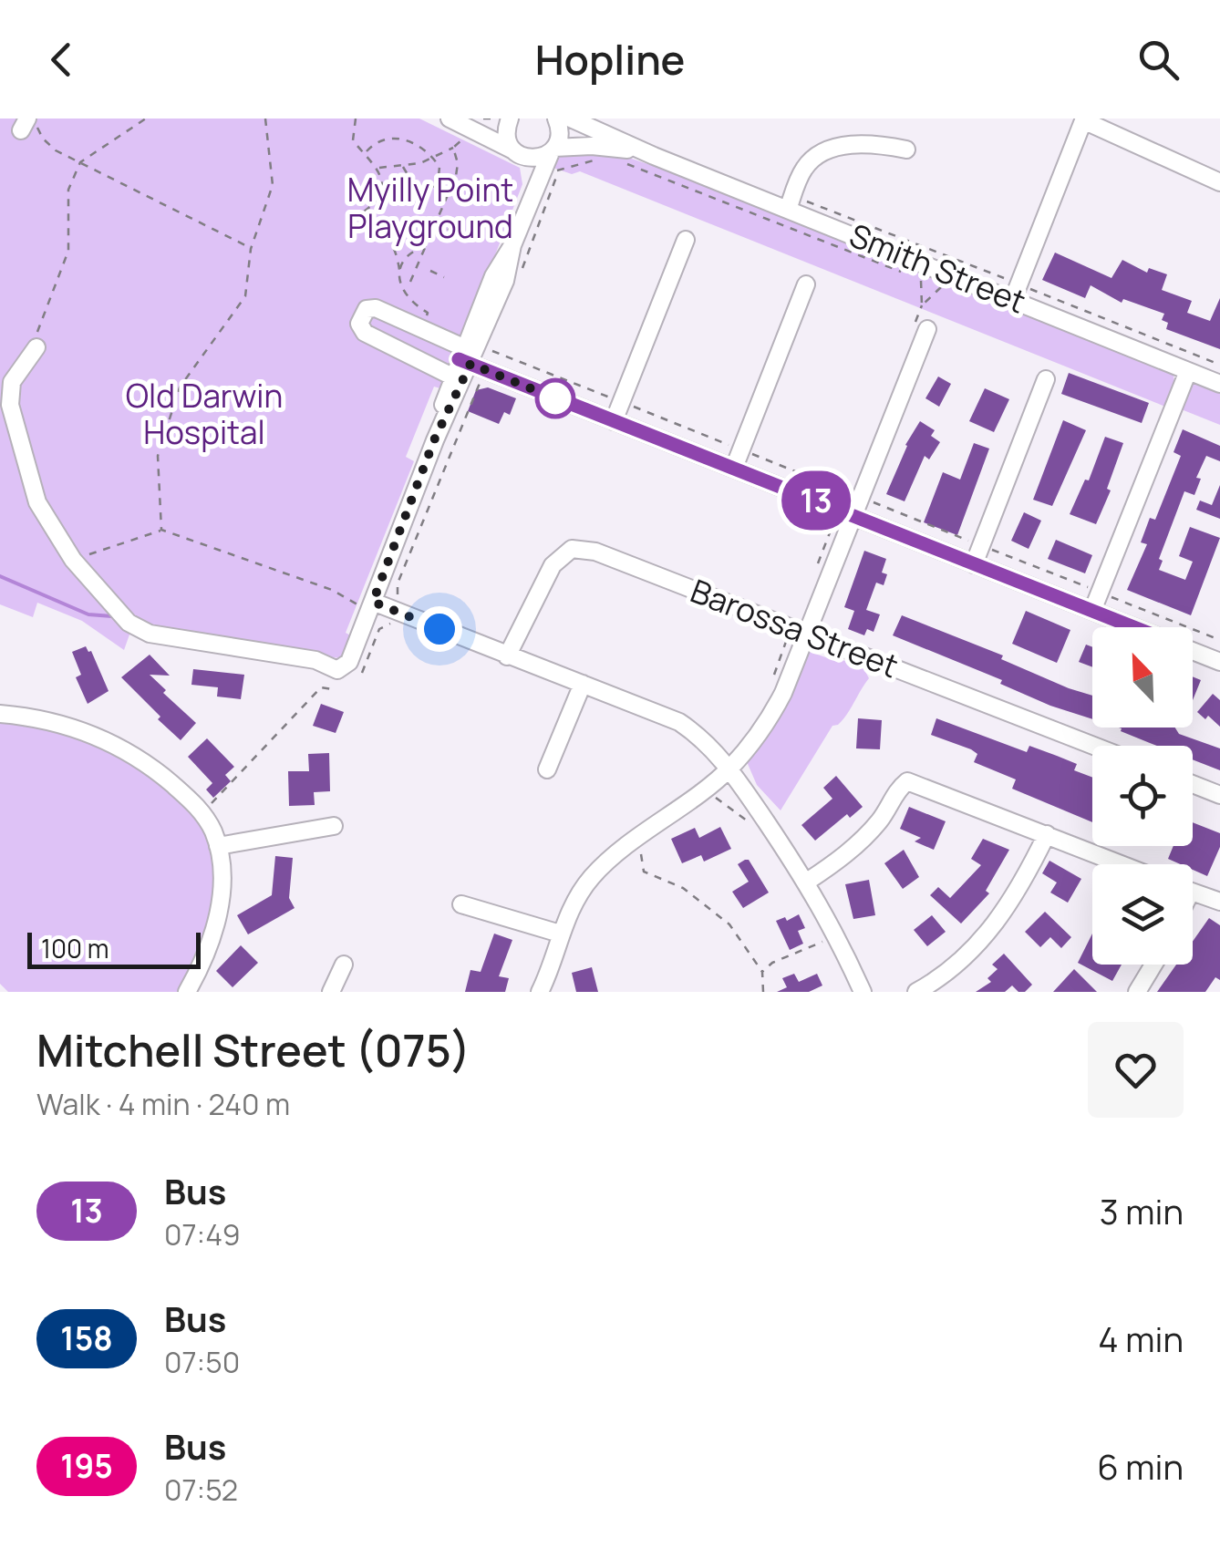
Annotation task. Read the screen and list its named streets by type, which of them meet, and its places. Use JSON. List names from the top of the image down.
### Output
{
  "streets": {
    "street": ["Smith Street", "Barossa Street"]
  },
  "parks": ["Myilly Point Playground", "Old Darwin Hospital"],
  "lines": ["bus line 13"],
  "scale_bar": "100 m",
  "north": "top left",
  "page": {
    "header": "Hopline",
    "on_map": "13",
    "scale": "100 m",
    "heading": ["Mitchell Street (075)", "Walk · 4 min · 240 m"],
    "list": [
      {
        "mark": "13",
        "name": "Bus",
        "note": "07:49",
        "value": "3 min"
      },
      {
        "mark": "158",
        "name": "Bus",
        "note": "07:50",
        "value": "4 min"
      },
      {
        "mark": "195",
        "name": "Bus",
        "note": "07:52",
        "value": "6 min"
      }
    ]
  }
}
